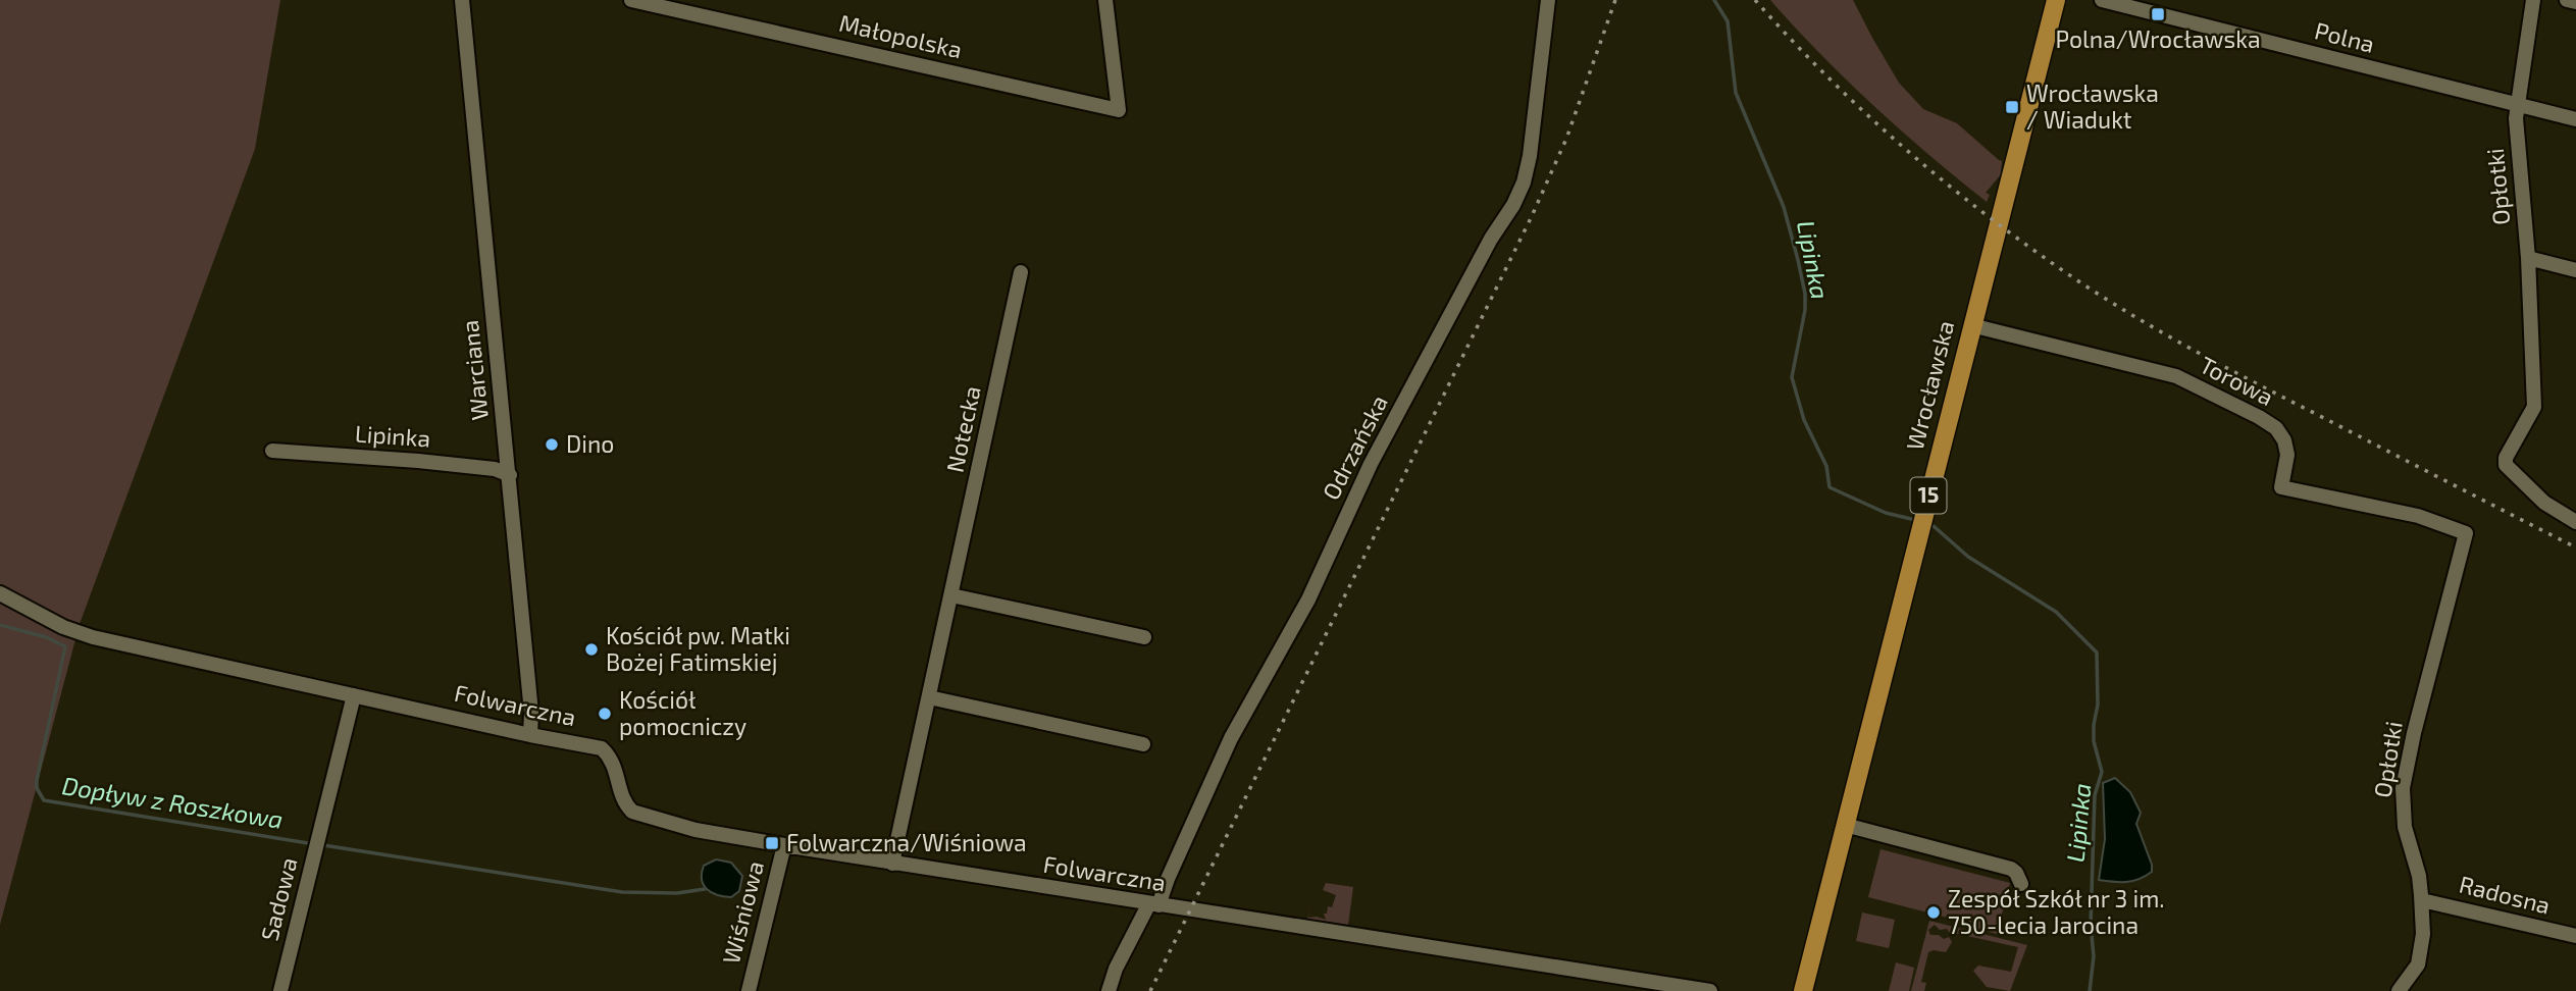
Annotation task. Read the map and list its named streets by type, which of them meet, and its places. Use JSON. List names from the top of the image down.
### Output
{
  "streets": {
    "main road": ["Wrocławska", "15"],
    "street": [
      "Małopolska",
      "Polna",
      "Opłotki",
      "Warciana",
      "Torowa",
      "Notecka",
      "Lipinka",
      "Odrzańska",
      "Folwarczna",
      "Radosna",
      "Sadowa",
      "Wiśniowa"
    ]
  },
  "crossings": [
    ["Polna", "Opłotki"],
    ["Opłotki", "Torowa"],
    ["Opłotki", "Radosna"],
    ["Warciana", "Lipinka"],
    ["Warciana", "Folwarczna"],
    ["Torowa", "Wrocławska"],
    ["Notecka", "Folwarczna"],
    ["Odrzańska", "Folwarczna"],
    ["Folwarczna", "Sadowa"],
    ["Folwarczna", "Wiśniowa"]
  ],
  "water": ["Lipinka", "Dopływ z Roszkowa"],
  "places": {
    "transit": ["Polna/Wrocławska", "Wrocławska / Wiadukt", "Folwarczna/Wiśniowa"],
    "other": [
      "Dino",
      "Kościół pw. Matki Bożej Fatimskiej",
      "Kościół pomocniczy",
      "Zespół Szkół nr 3 im. 750-lecia Jarocina"
    ]
  }
}
